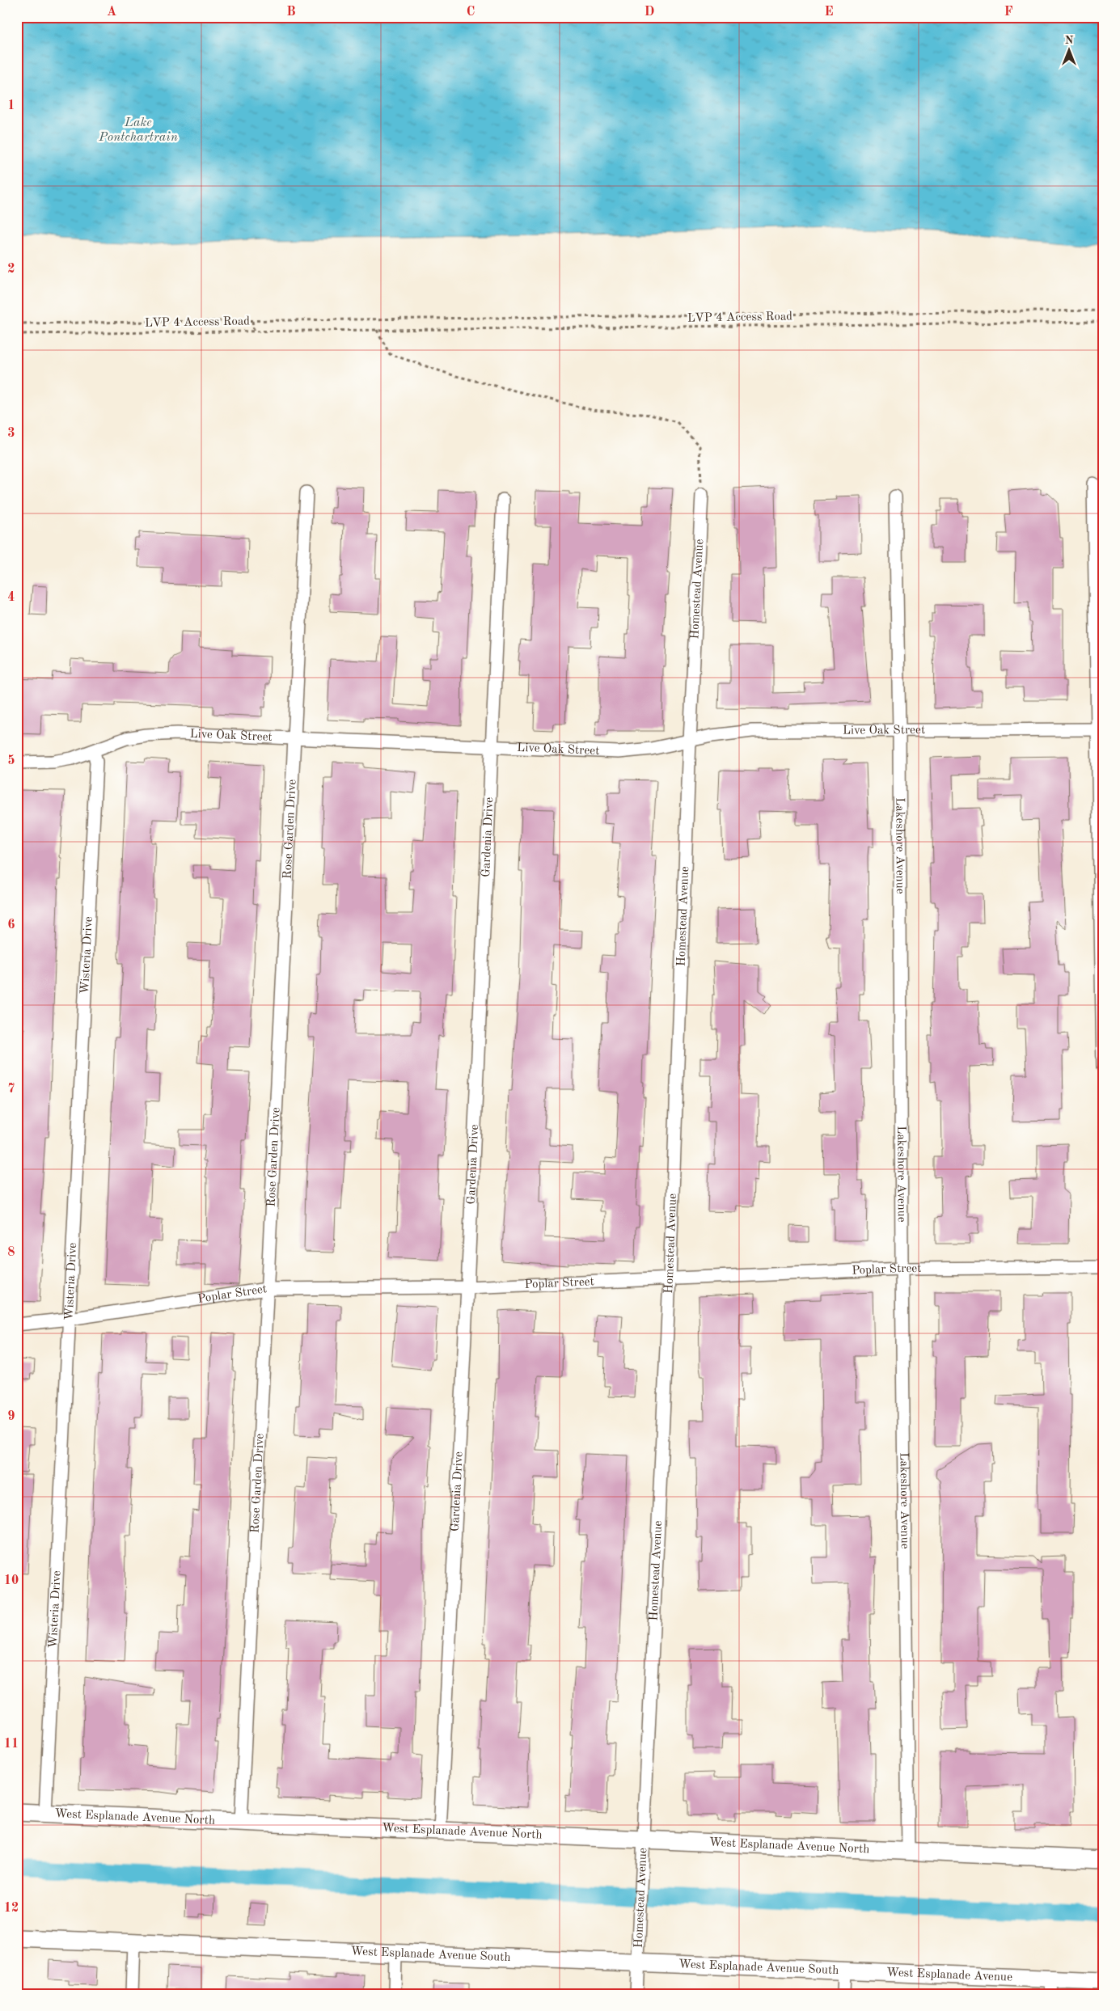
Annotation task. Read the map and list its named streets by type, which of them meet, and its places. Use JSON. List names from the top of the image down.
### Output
{
  "streets": {
    "main road": ["West Esplanade Avenue North", "West Esplanade Avenue South", "West Esplanade Avenue"],
    "street": [
      "Homestead Avenue",
      "Live Oak Street",
      "Rose Garden Drive",
      "Gardenia Drive",
      "Lakeshore Avenue",
      "Wisteria Drive",
      "Poplar Street"
    ],
    "path": ["LVP 4 Access Road"]
  },
  "crossings": [
    ["Homestead Avenue", "Live Oak Street"],
    ["Homestead Avenue", "Poplar Street"],
    ["Homestead Avenue", "West Esplanade Avenue North"],
    ["Homestead Avenue", "West Esplanade Avenue South"],
    ["Live Oak Street", "Rose Garden Drive"],
    ["Live Oak Street", "Gardenia Drive"],
    ["Live Oak Street", "Lakeshore Avenue"],
    ["Live Oak Street", "Wisteria Drive"],
    ["Rose Garden Drive", "Poplar Street"],
    ["Rose Garden Drive", "West Esplanade Avenue North"],
    ["Gardenia Drive", "Poplar Street"],
    ["Gardenia Drive", "West Esplanade Avenue North"],
    ["Lakeshore Avenue", "Poplar Street"],
    ["Lakeshore Avenue", "West Esplanade Avenue North"],
    ["Wisteria Drive", "Poplar Street"],
    ["Wisteria Drive", "West Esplanade Avenue North"],
    ["West Esplanade Avenue South", "West Esplanade Avenue"]
  ],
  "water": ["Lake Pontchartrain"],
  "north": "top",
  "grid": {
    "columns": [
      "A",
      "B",
      "C",
      "D",
      "E",
      "F"
    ],
    "rows": [
      "1",
      "2",
      "3",
      "4",
      "5",
      "6",
      "7",
      "8",
      "9",
      "10",
      "11",
      "12"
    ]
  }
}
